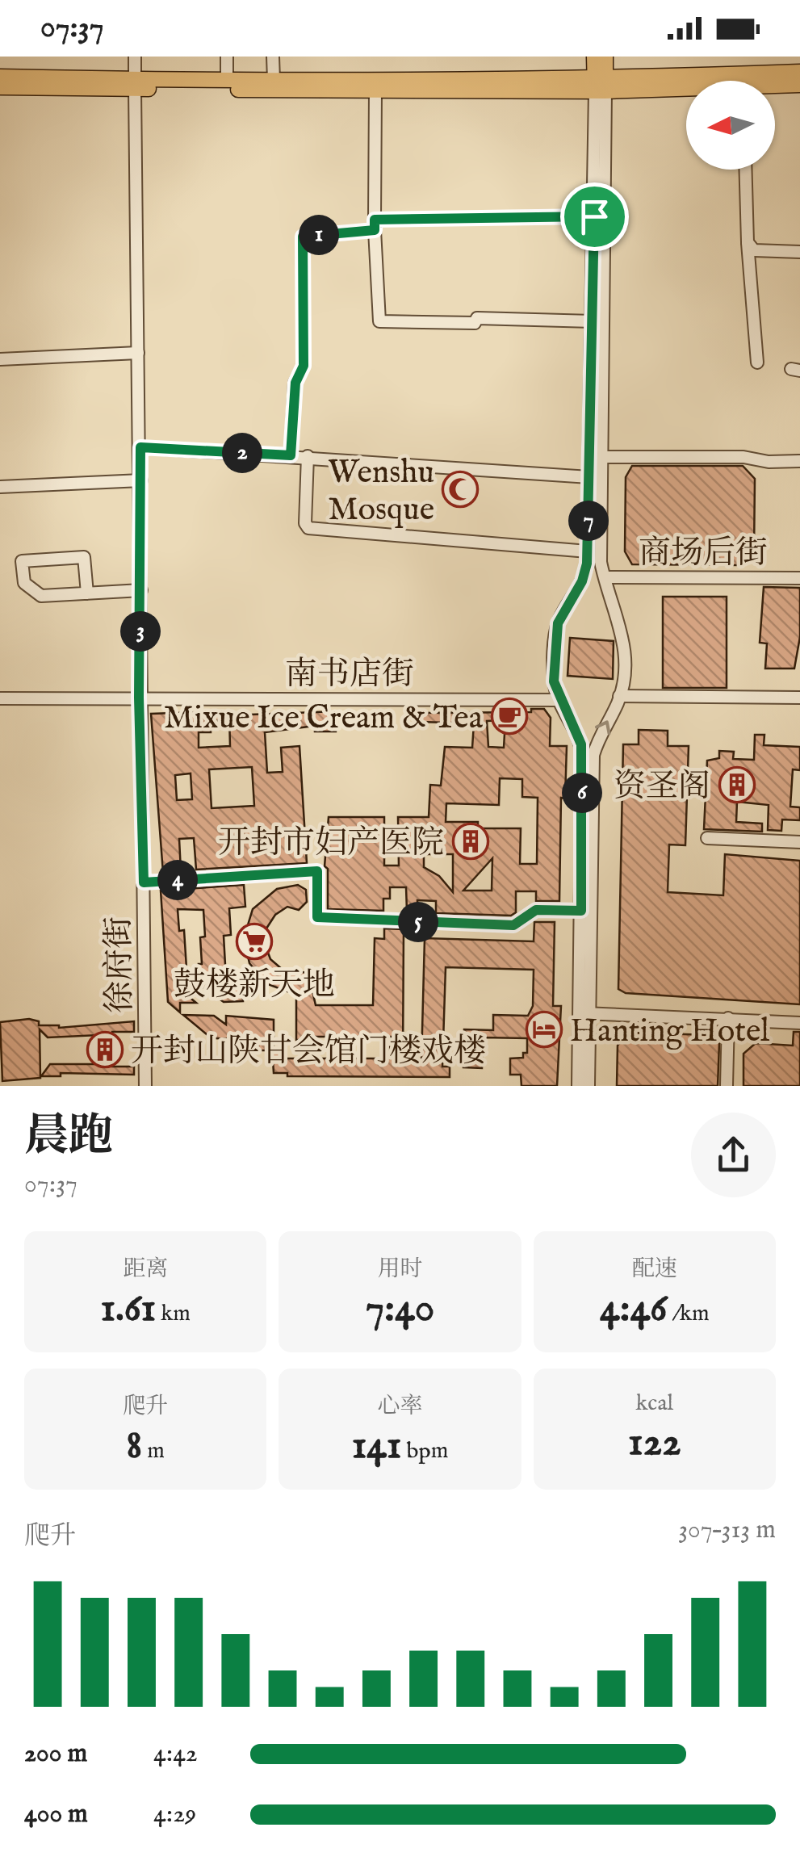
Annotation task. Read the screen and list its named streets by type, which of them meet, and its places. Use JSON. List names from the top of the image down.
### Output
{
  "streets": {
    "street": ["商场后街", "南书店街", "徐府街"]
  },
  "crossings": [
    ["南书店街", "徐府街"]
  ],
  "places": {
    "mosque": ["Wenshu Mosque"],
    "cafe": ["Mixue Ice Cream & Tea"],
    "building": ["资圣阁", "开封市妇产医院", "开封山陕甘会馆门楼戏楼"],
    "supermarket": ["鼓楼新天地"],
    "hotel": ["Hanting Hotel"]
  },
  "north": "left",
  "page": {
    "status": "07:37",
    "pins": [
      "1",
      "2",
      "7",
      "3",
      "6",
      "4",
      "5"
    ],
    "heading": ["晨跑", "07:37"],
    "stats": [
      ["距离", "1.61 km"],
      ["用时", "7:40"],
      ["配速", "4:46 /km"],
      ["爬升", "8 m"],
      ["心率", "141 bpm"],
      ["kcal", "122"]
    ],
    "chart": ["爬升", "307–313 m"],
    "list": [
      {
        "name": "200 m",
        "note": "4:42"
      },
      {
        "name": "400 m",
        "note": "4:29"
      }
    ]
  }
}
